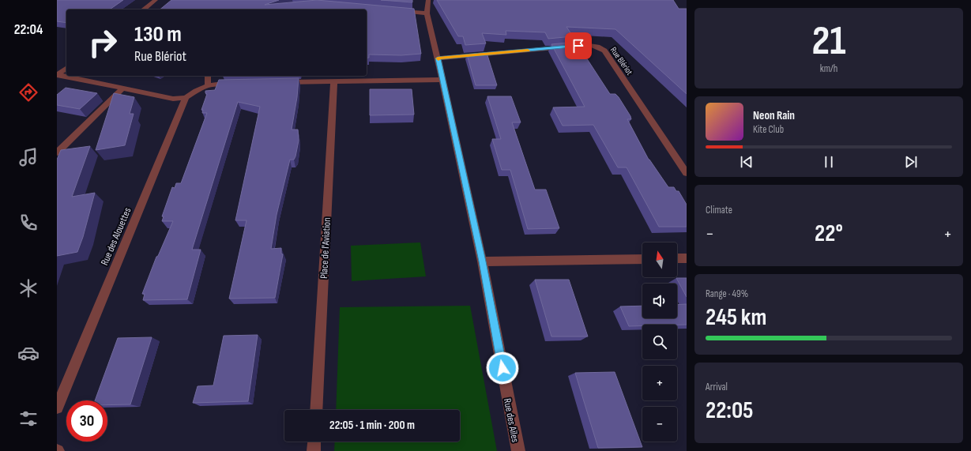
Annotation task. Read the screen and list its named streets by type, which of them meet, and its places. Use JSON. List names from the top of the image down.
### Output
{
  "streets": {
    "street": [
      "Rue Blériot",
      "Rue des Alouettes",
      "Place de l'Aviation",
      "Rue des Ailes"
    ]
  },
  "crossings": [
    ["Rue Blériot", "Rue des Ailes"]
  ],
  "north": "top",
  "page": {
    "tabs": "22:04",
    "tile": [
      ["21", "km/h"],
      "Climate",
      ["Range · 49%", "245 km"],
      ["Arrival", "22:05"]
    ],
    "turn": ["130 m", "Rue Blériot"],
    "song": ["Neon Rain", "Kite Club"],
    "heat": ["−", "22°", "+"],
    "map_buttons": ["+", "−"],
    "limit": "30",
    "trip": "22:05 · 1 min · 200 m"
  }
}
